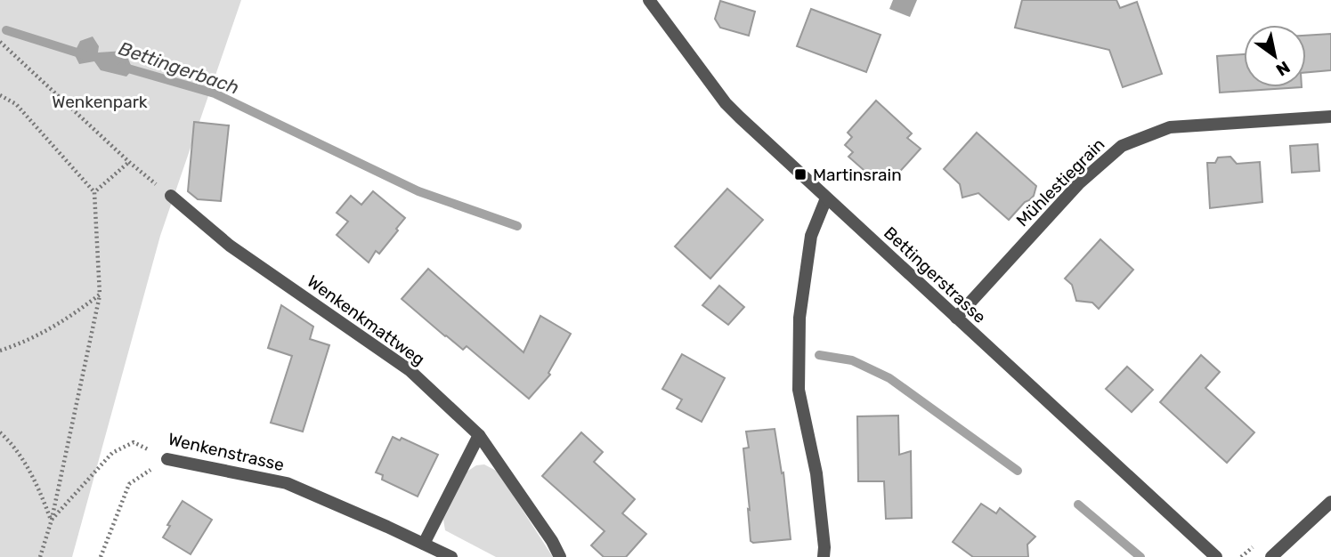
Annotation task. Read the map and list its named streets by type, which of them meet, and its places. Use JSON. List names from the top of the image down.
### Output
{
  "streets": {
    "street": [
      "Mühlestiegrain",
      "Bettingerstrasse",
      "Wenkenkmattweg",
      "Wenkenstrasse"
    ]
  },
  "crossings": [
    ["Mühlestiegrain", "Bettingerstrasse"]
  ],
  "water": ["Bettingerbach"],
  "parks": ["Wenkenpark"],
  "places": {
    "transit": ["Martinsrain"]
  },
  "north": "bottom right"
}
